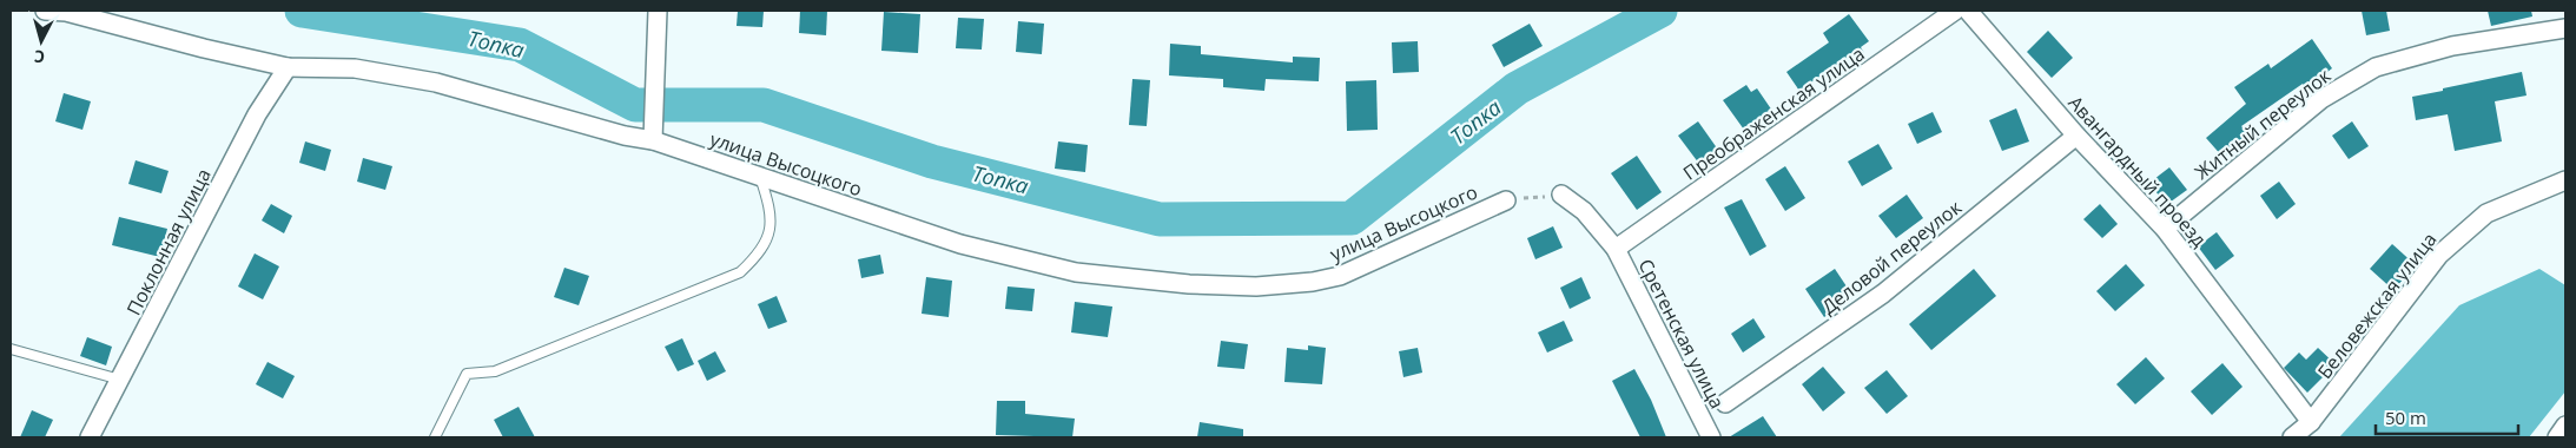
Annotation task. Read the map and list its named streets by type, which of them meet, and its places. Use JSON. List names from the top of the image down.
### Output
{
  "streets": {
    "street": [
      "Преображенская улица",
      "Житный переулок",
      "улица Высоцкого",
      "Авангардный проезд",
      "Поклонная улица",
      "Деловой переулок",
      "Беловежская улица",
      "Сретенская улица"
    ]
  },
  "crossings": [
    ["Преображенская улица", "Сретенская улица"],
    ["Житный переулок", "Авангардный проезд"],
    ["улица Высоцкого", "Поклонная улица"],
    ["Авангардный проезд", "Деловой переулок"],
    ["Авангардный проезд", "Беловежская улица"]
  ],
  "water": ["Топка"],
  "scale_bar": "50 m",
  "north": "bottom"
}
